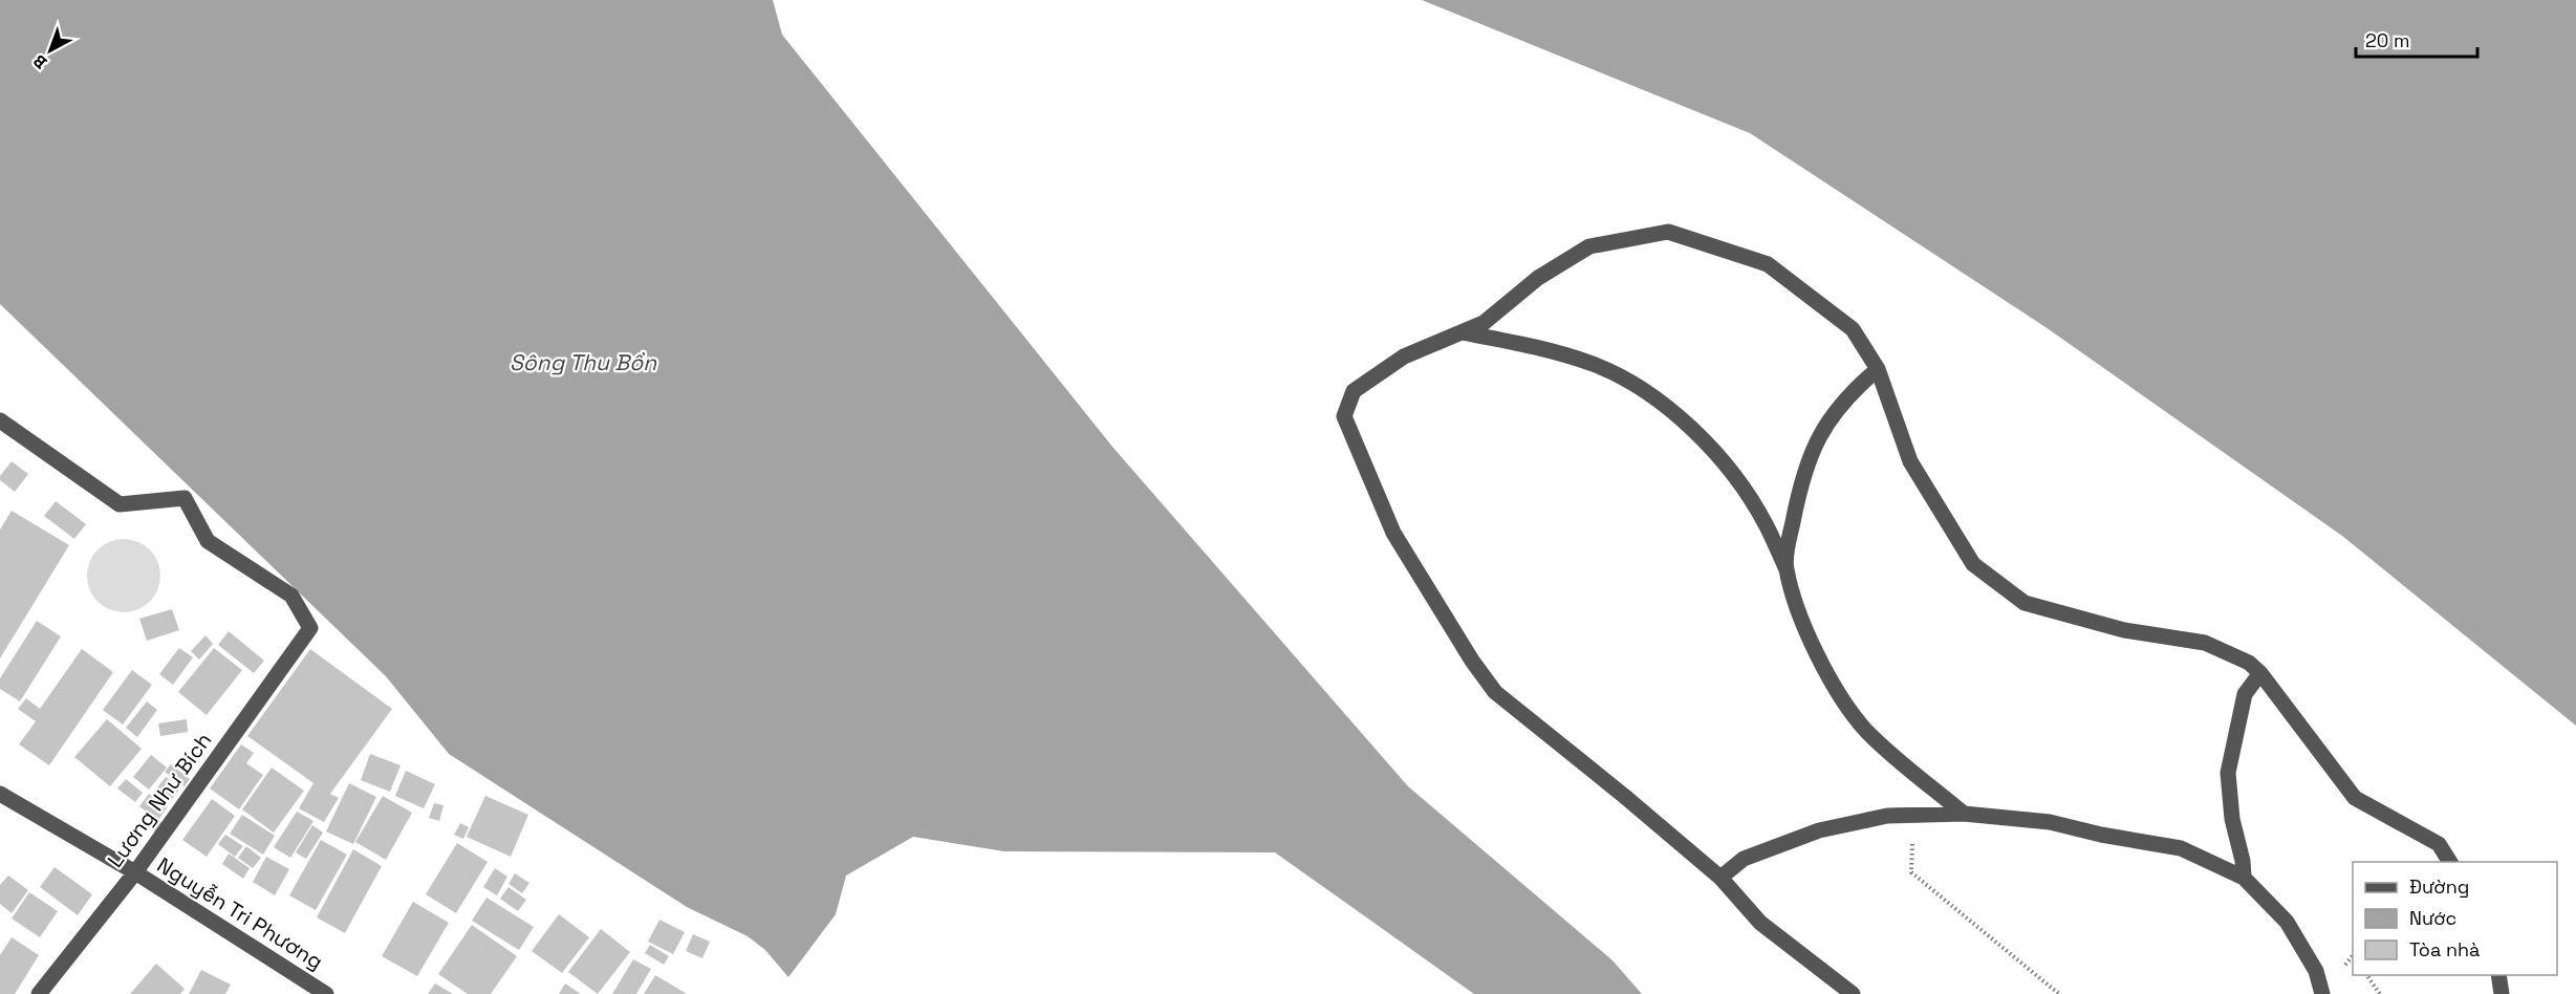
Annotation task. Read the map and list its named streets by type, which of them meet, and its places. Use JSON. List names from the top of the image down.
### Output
{
  "streets": {
    "street": ["Lương Như Bích", "Nguyễn Tri Phương"]
  },
  "crossings": [
    ["Lương Như Bích", "Nguyễn Tri Phương"]
  ],
  "water": ["Sông Thu Bồn"],
  "legend": ["Đường", "Nước", "Tòa nhà"],
  "scale_bar": "20 m",
  "north": "bottom left"
}
